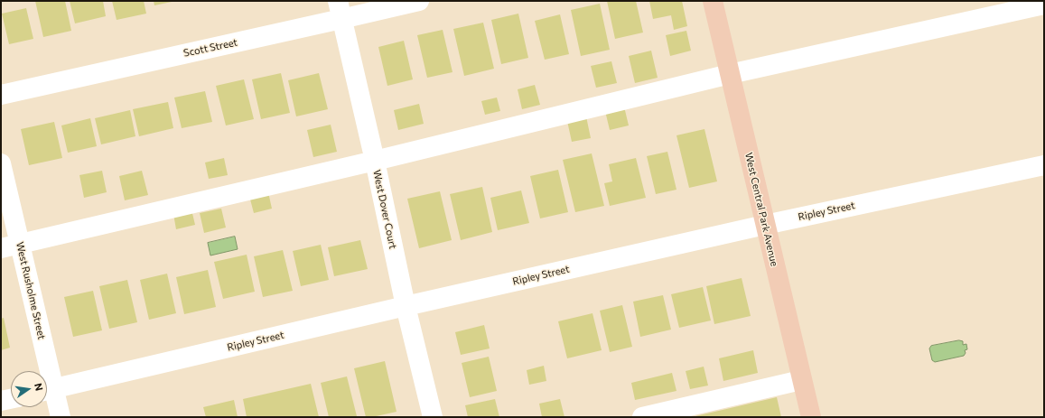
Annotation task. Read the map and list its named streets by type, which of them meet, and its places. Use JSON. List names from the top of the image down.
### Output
{
  "streets": {
    "main road": ["West Central Park Avenue"],
    "street": [
      "Scott Street",
      "West Dover Court",
      "Ripley Street",
      "West Rusholme Street"
    ]
  },
  "crossings": [
    ["Scott Street", "West Dover Court"],
    ["West Dover Court", "Ripley Street"],
    ["West Central Park Avenue", "Ripley Street"],
    ["Ripley Street", "West Rusholme Street"]
  ],
  "north": "right"
}
